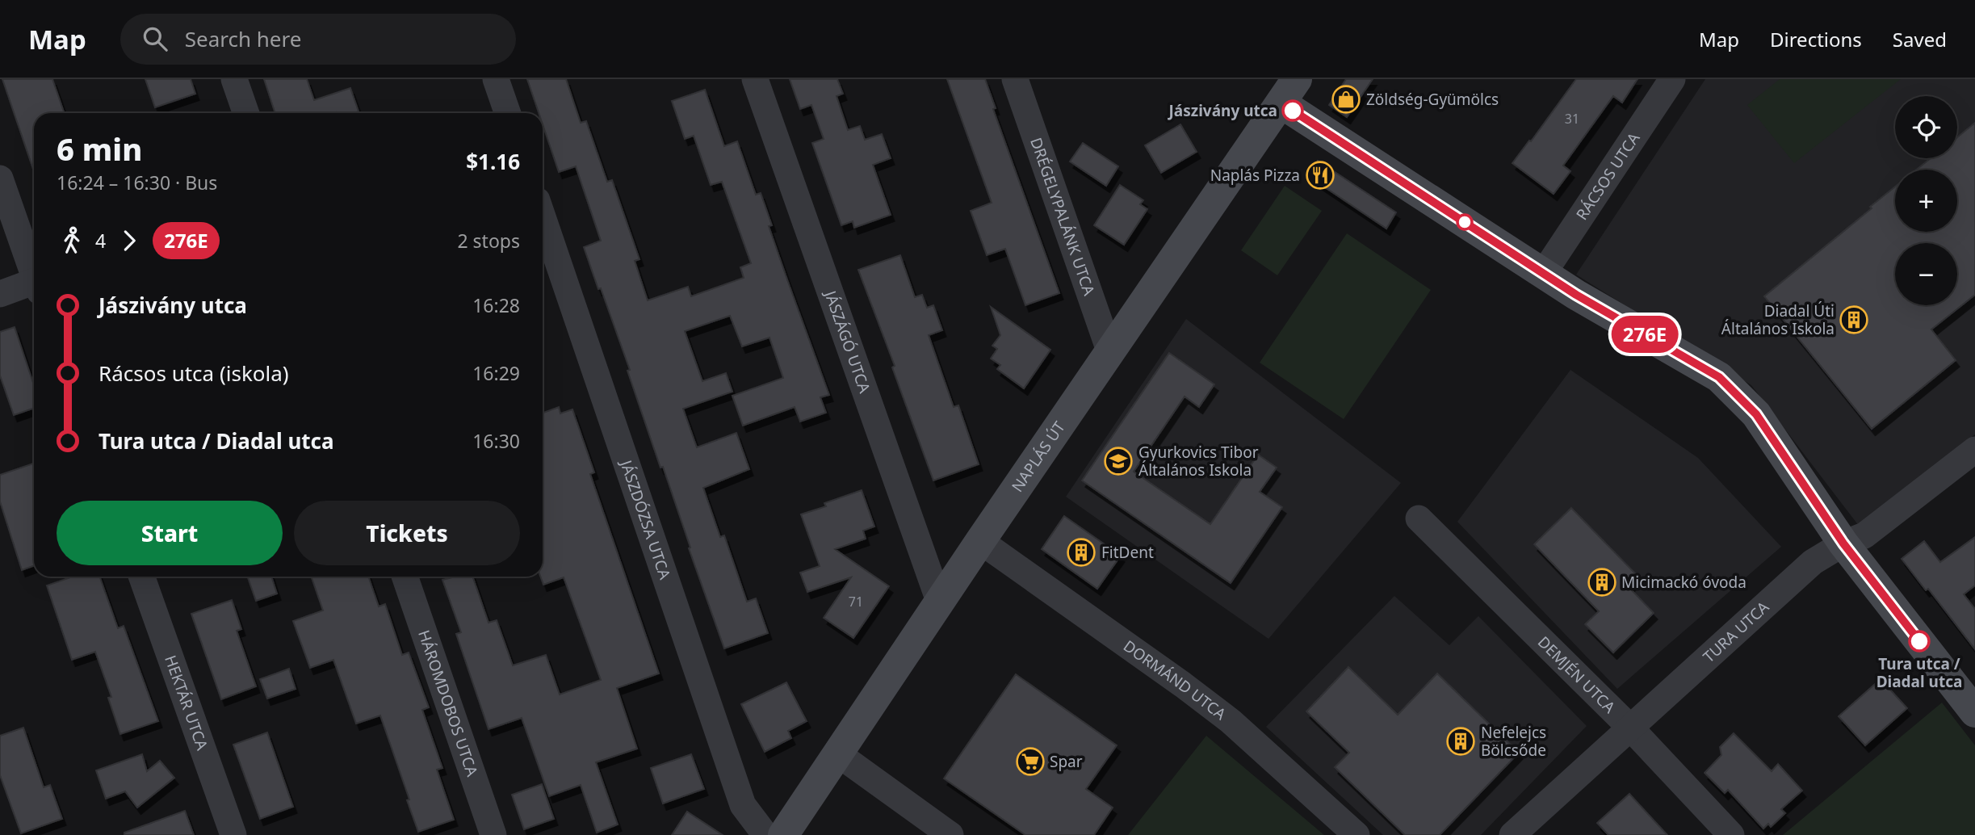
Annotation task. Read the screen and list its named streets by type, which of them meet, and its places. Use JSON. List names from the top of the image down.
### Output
{
  "streets": {
    "street": [
      "RÁCSOS UTCA",
      "DRÉGELYPALÁNK UTCA",
      "JÁSZÁGÓ UTCA",
      "NAPLÁS ÚT",
      "JÁSZDÓZSA UTCA",
      "TURA UTCA",
      "DEMJÉN UTCA",
      "DORMÁND UTCA",
      "HEKTÁR UTCA",
      "HÁROMDOBOS UTCA"
    ]
  },
  "crossings": [
    ["DRÉGELYPALÁNK UTCA", "NAPLÁS ÚT"],
    ["JÁSZÁGÓ UTCA", "NAPLÁS ÚT"],
    ["NAPLÁS ÚT", "DORMÁND UTCA"],
    ["TURA UTCA", "DEMJÉN UTCA"]
  ],
  "places": {
    "shop": ["Zöldség-Gyümölcs"],
    "other": ["Jászivány utca", "Tura utca / Diadal utca"],
    "restaurant": ["Naplás Pizza"],
    "building": [
      "Diadal Úti Általános Iskola",
      "FitDent",
      "Micimackó óvoda",
      "Nefelejcs Bölcsőde"
    ],
    "school or university": ["Gyurkovics Tibor Általános Iskola"],
    "supermarket": ["Spar"]
  },
  "lines": ["bus line 276E"],
  "house_numbers": ["31", "71"],
  "page": {
    "header": "Map",
    "search": "Search here",
    "nav": ["Map", "Directions", "Saved"],
    "on_map": "276E",
    "map_buttons": ["+", "−"],
    "heading": ["6 min", "16:24 – 16:30 · Bus", "$1.16"],
    "legs": ["4", "276E", "2 stops"],
    "list": [
      {
        "name": "Jászivány utca",
        "value": "16:28"
      },
      {
        "name": "Rácsos utca (iskola)",
        "value": "16:29"
      },
      {
        "name": "Tura utca / Diadal utca",
        "value": "16:30"
      }
    ],
    "buttons": ["Start", "Tickets"]
  }
}
